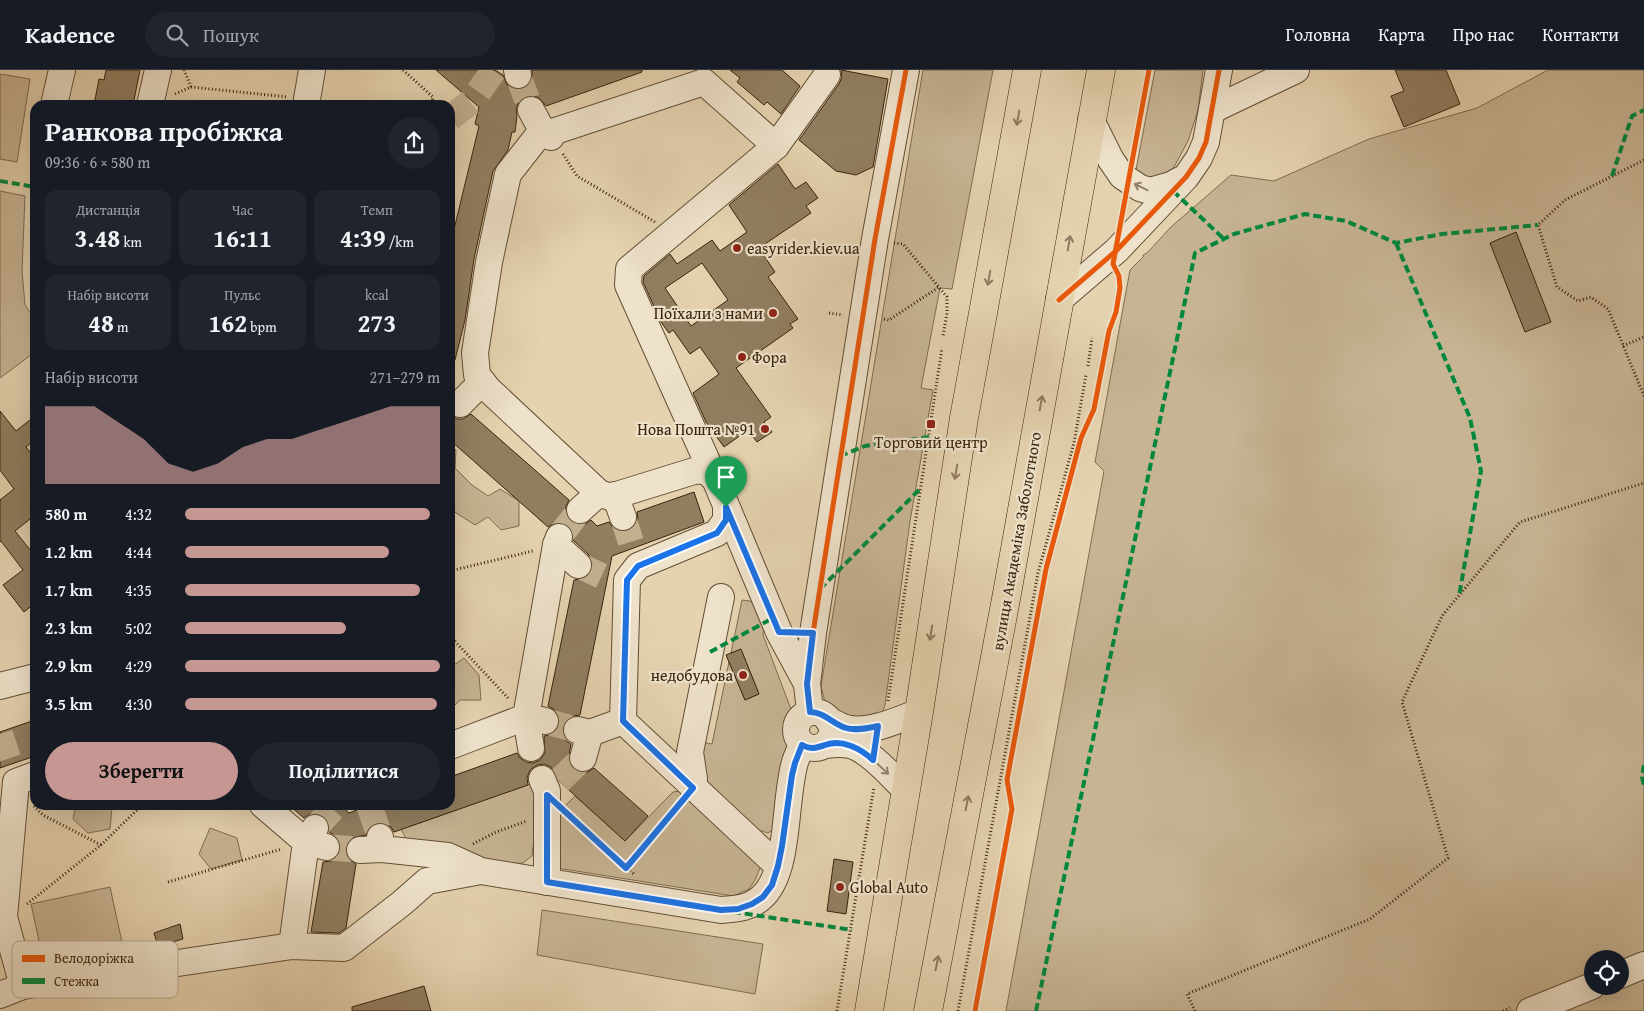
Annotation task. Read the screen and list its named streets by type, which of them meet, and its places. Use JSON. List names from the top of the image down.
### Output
{
  "streets": {
    "highway": ["вулиця Академіка Заболотного"]
  },
  "places": {
    "other": [
      "easyrider.kiev.ua",
      "Поїхали з нами",
      "Фора",
      "Нова Пошта №91",
      "недобудова",
      "Global Auto"
    ],
    "transit": ["Торговий центр"]
  },
  "legend": ["Велодоріжка", "Стежка"],
  "page": {
    "header": "Kadence",
    "search": "Пошук",
    "nav": [
      "Головна",
      "Карта",
      "Про нас",
      "Контакти"
    ],
    "heading": ["Ранкова пробіжка", "09:36 · 6 × 580 m"],
    "stats": [
      ["Дистанція", "3.48 km"],
      ["Час", "16:11"],
      ["Темп", "4:39 /km"],
      ["Набір висоти", "48 m"],
      ["Пульс", "162 bpm"],
      ["kcal", "273"]
    ],
    "chart": ["Набір висоти", "271–279 m"],
    "list": [
      {
        "name": "580 m",
        "note": "4:32"
      },
      {
        "name": "1.2 km",
        "note": "4:44"
      },
      {
        "name": "1.7 km",
        "note": "4:35"
      },
      {
        "name": "2.3 km",
        "note": "5:02"
      },
      {
        "name": "2.9 km",
        "note": "4:29"
      },
      {
        "name": "3.5 km",
        "note": "4:30"
      }
    ],
    "buttons": ["Зберегти", "Поділитися"]
  }
}
